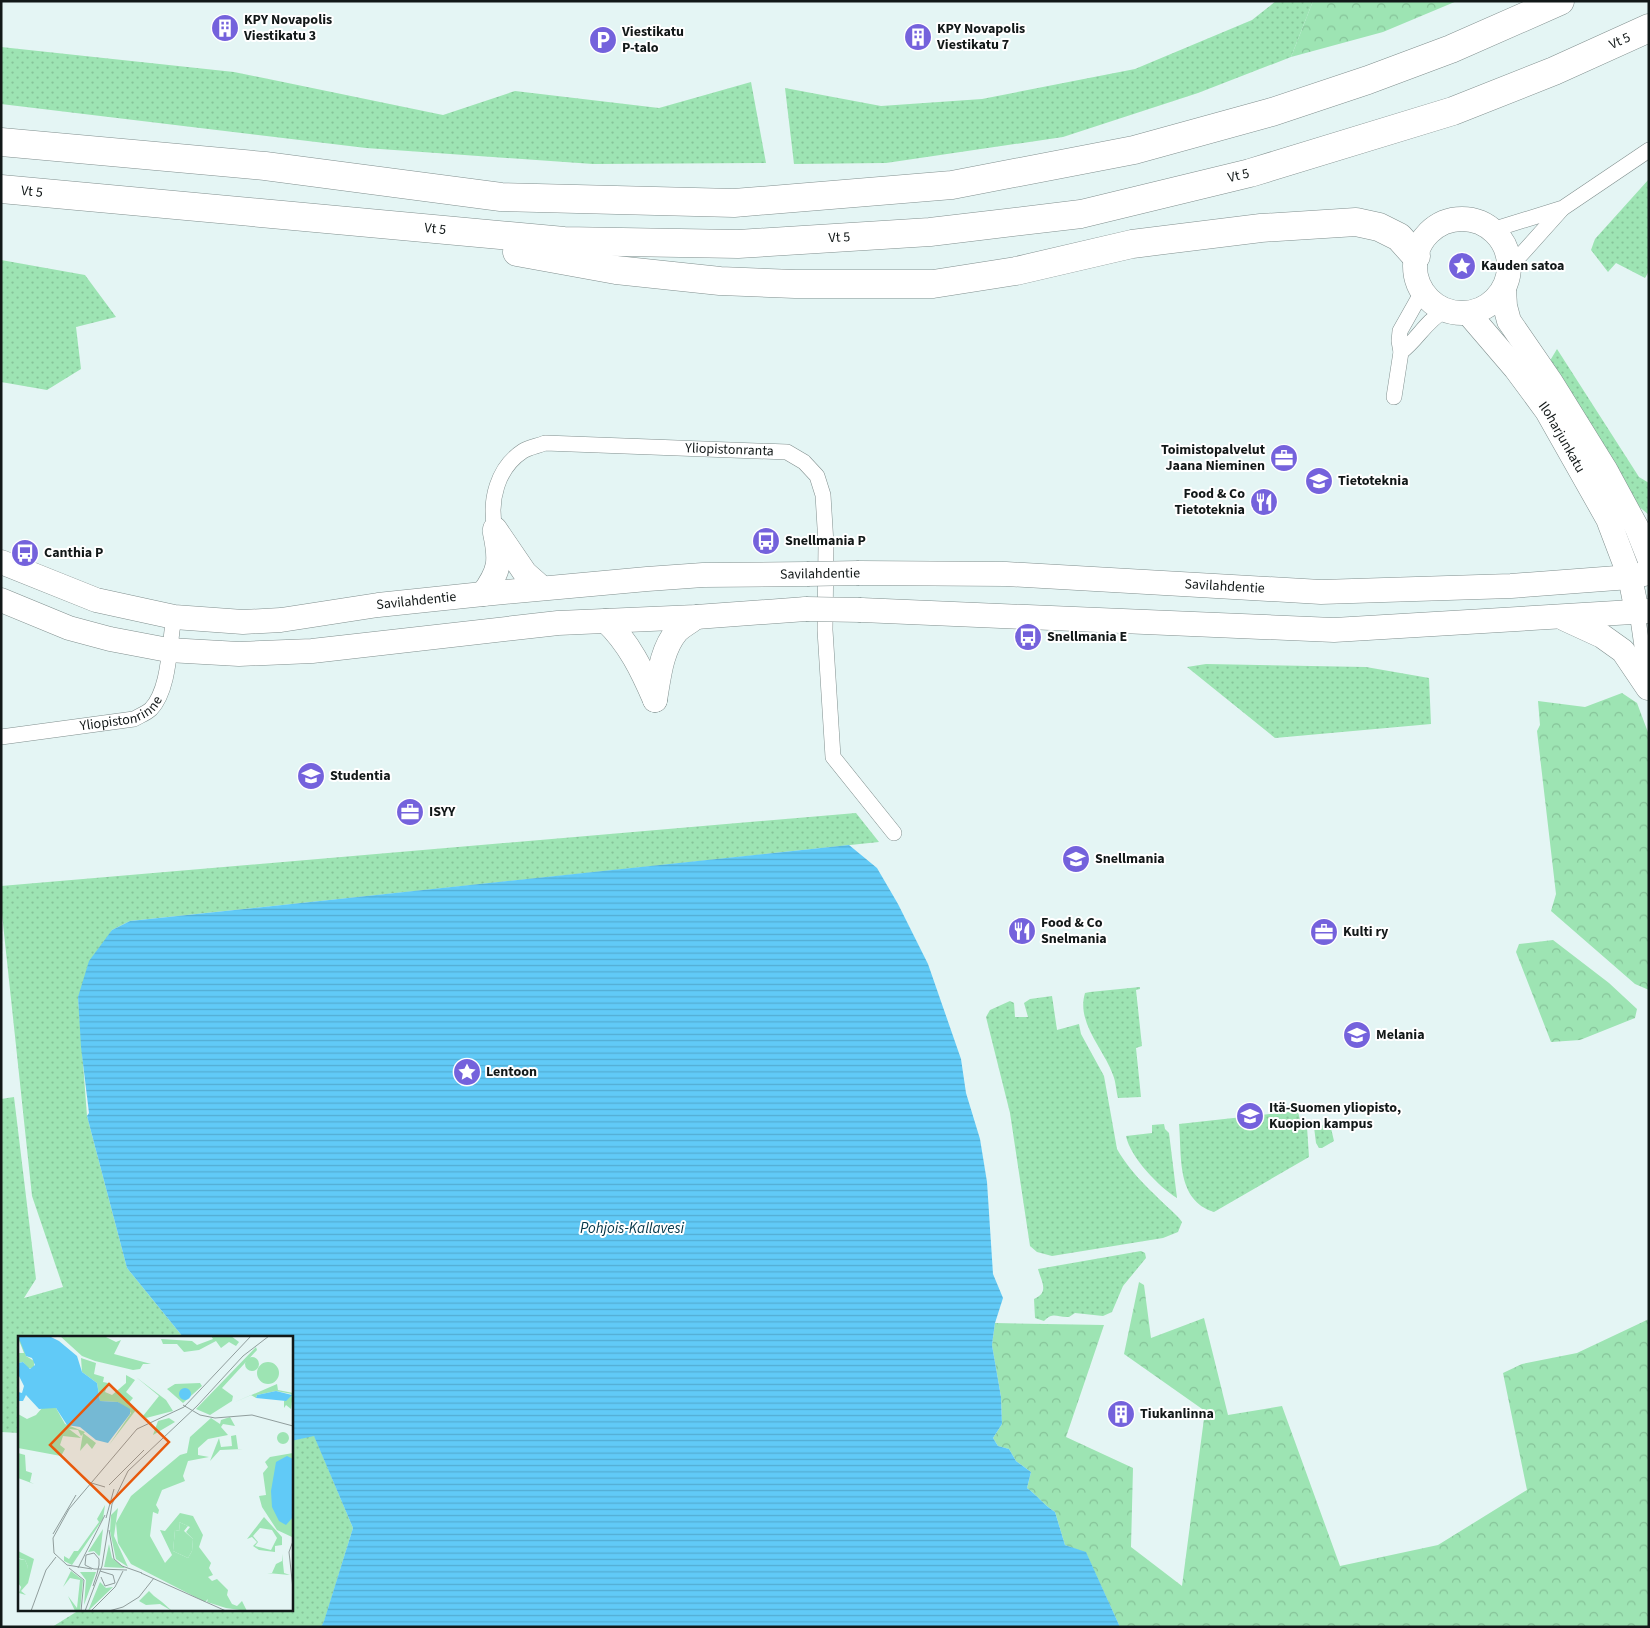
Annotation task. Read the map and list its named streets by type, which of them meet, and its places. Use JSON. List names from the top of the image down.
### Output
{
  "streets": {
    "highway": ["Vt 5"],
    "main road": ["Iloharjunkatu", "Savilahdentie"],
    "street": ["Yliopistonranta", "Yliopistonrinne"]
  },
  "crossings": [
    ["Iloharjunkatu", "Savilahdentie"],
    ["Savilahdentie", "Yliopistonrinne"]
  ],
  "water": ["Pohjois-Kallavesi"],
  "places": {
    "building": ["KPY Novapolis Viestikatu 3", "KPY Novapolis Viestikatu 7", "Tiukanlinna"],
    "parking": ["Viestikatu P-talo"],
    "place": ["Kauden satoa", "Lentoon"],
    "office": ["Toimistopalvelut Jaana Nieminen", "ISYY", "Kulti ry"],
    "school or university": [
      "Tietoteknia",
      "Studentia",
      "Snellmania",
      "Melania",
      "Itä-Suomen yliopisto, Kuopion kampus"
    ],
    "restaurant": ["Food & Co Tietoteknia", "Food & Co Snelmania"],
    "bus stop": ["Snellmania P", "Canthia P", "Snellmania E"]
  }
}
